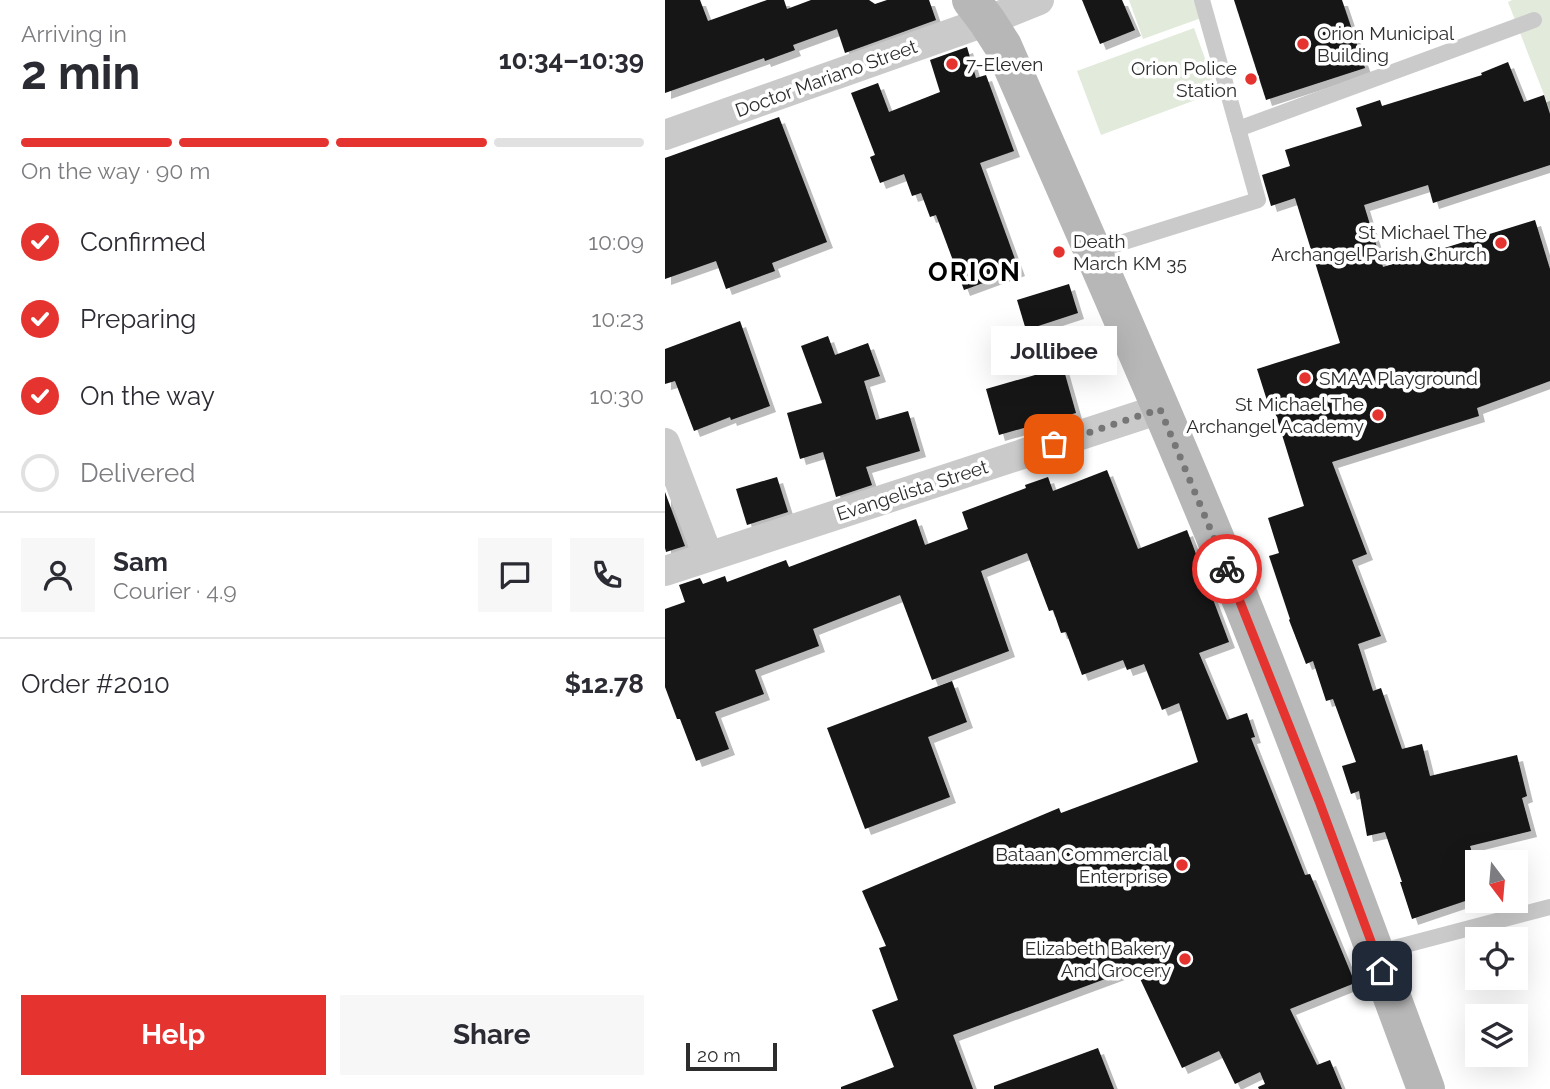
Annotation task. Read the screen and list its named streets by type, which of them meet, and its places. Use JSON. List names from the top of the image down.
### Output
{
  "streets": {
    "street": ["Doctor Mariano Street", "Evangelista Street"]
  },
  "districts": ["ORION"],
  "places": [
    "Orion Municipal Building",
    "7-Eleven",
    "Orion Police Station",
    "St Michael The Archangel Parish Church",
    "Death March KM 35",
    "SMAA Playground",
    "St Michael The Archangel Academy",
    "Jollibee",
    "Bataan Commercial Enterprise",
    "Elizabeth Bakery And Grocery"
  ],
  "scale_bar": "20 m",
  "north": "bottom",
  "page": {
    "heading": ["2 min", "Arriving in", "10:34–10:39"],
    "panel": [
      "Sam",
      "Courier · 4.9",
      "Order #2010",
      "$12.78"
    ],
    "bar": "On the way · 90 m",
    "list": [
      ["Confirmed", "10:09"],
      ["Preparing", "10:23"],
      ["On the way", "10:30"],
      "Delivered"
    ],
    "bubble": "Jollibee",
    "buttons": ["Help", "Share"],
    "scale": "20 m"
  }
}
